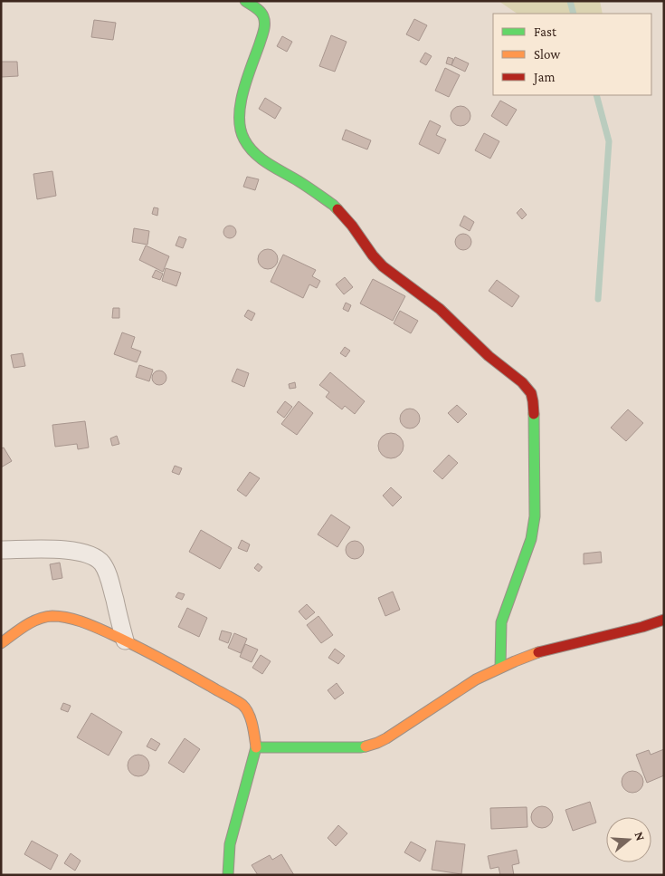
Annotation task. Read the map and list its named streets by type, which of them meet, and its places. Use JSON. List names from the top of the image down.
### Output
{
  "legend": ["Fast", "Slow", "Jam"],
  "north": "right"
}
